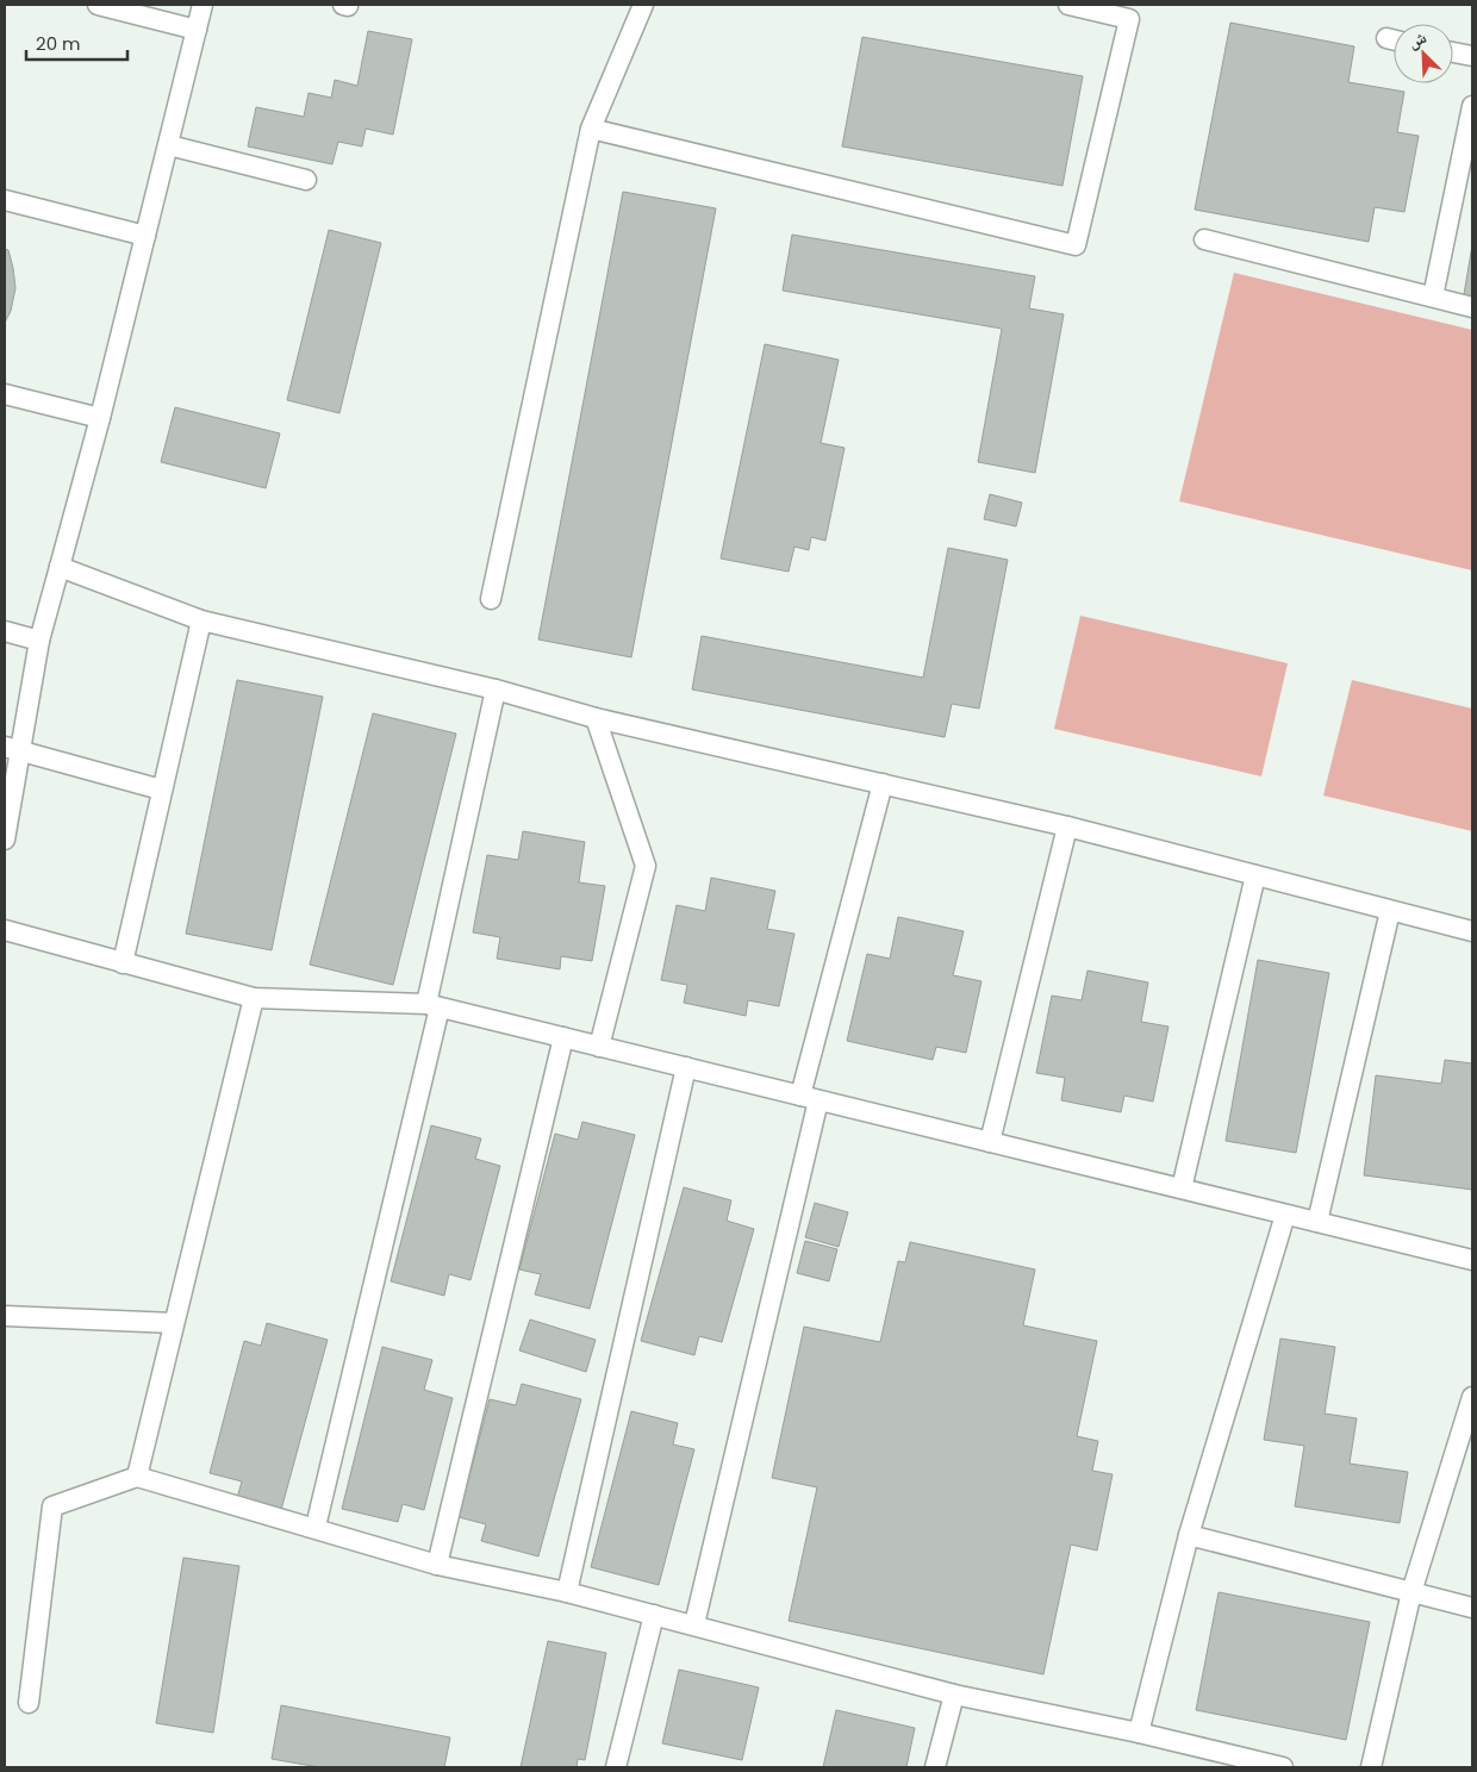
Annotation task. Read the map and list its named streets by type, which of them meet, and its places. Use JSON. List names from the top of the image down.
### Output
{
  "scale_bar": "20 m",
  "north": "top left"
}
